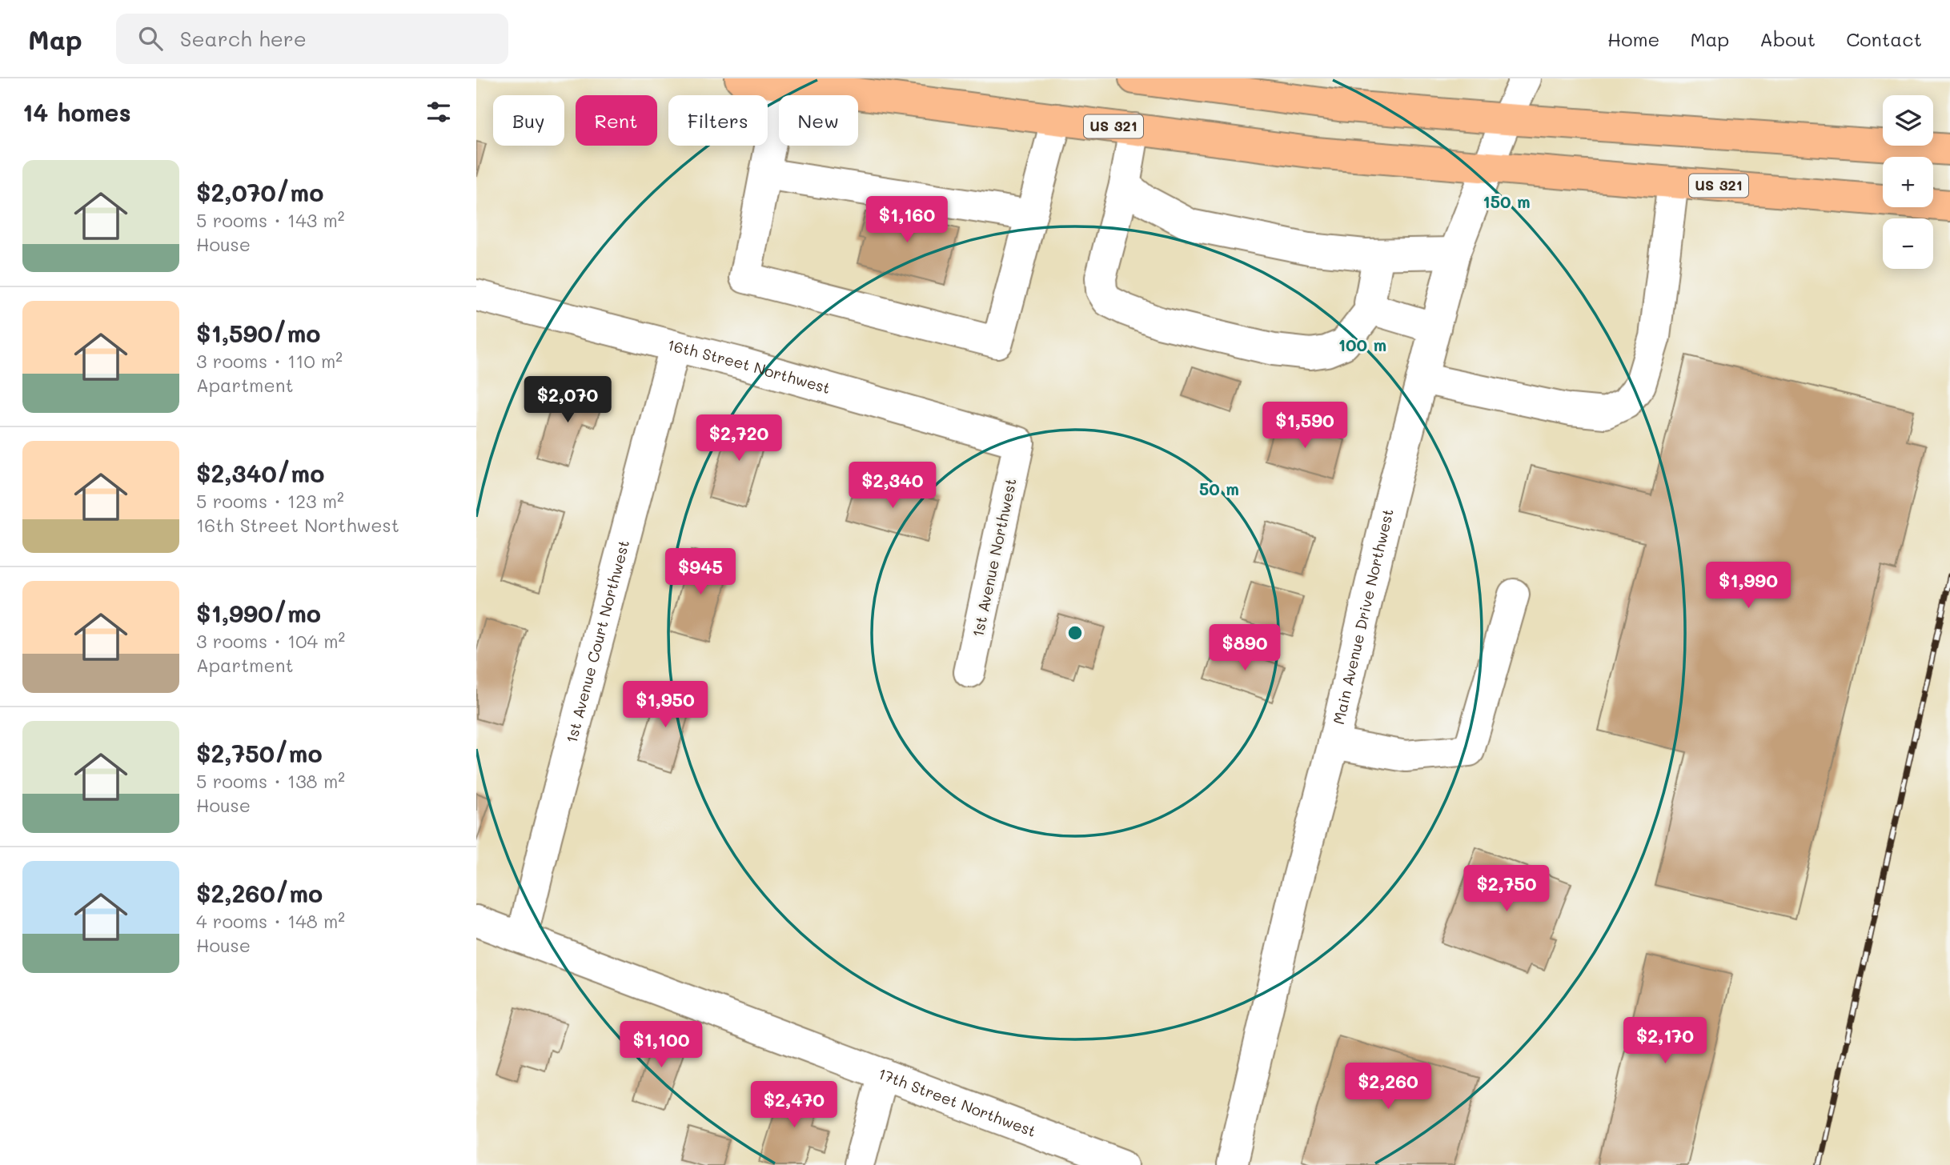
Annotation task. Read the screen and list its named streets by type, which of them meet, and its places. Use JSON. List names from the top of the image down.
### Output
{
  "streets": {
    "highway": ["US 321"],
    "street": [
      "16th Street Northwest",
      "1st Avenue Northwest",
      "Main Avenue Drive Northwest",
      "1st Avenue Court Northwest",
      "17th Street Northwest"
    ]
  },
  "crossings": [
    ["US 321", "Main Avenue Drive Northwest"],
    ["16th Street Northwest", "1st Avenue Northwest"],
    ["16th Street Northwest", "1st Avenue Court Northwest"],
    ["1st Avenue Court Northwest", "17th Street Northwest"]
  ],
  "page": {
    "header": "Map",
    "search": "Search here",
    "nav": [
      "Home",
      "Map",
      "About",
      "Contact"
    ],
    "heading": "14 homes",
    "map_buttons": ["+", "−"],
    "chip": [
      "Buy",
      "Rent",
      "Filters",
      "New"
    ],
    "list": [
      {
        "name": "$2,070/mo",
        "note": "5 rooms · 143 m² · House"
      },
      {
        "name": "$1,590/mo",
        "note": "3 rooms · 110 m² · Apartment"
      },
      {
        "name": "$2,340/mo",
        "note": "5 rooms · 123 m² · 16th Street Northwest"
      },
      {
        "name": "$1,990/mo",
        "note": "3 rooms · 104 m² · Apartment"
      },
      {
        "name": "$2,750/mo",
        "note": "5 rooms · 138 m² · House"
      },
      {
        "name": "$2,260/mo",
        "note": "4 rooms · 148 m² · House"
      }
    ],
    "price": [
      "$1,160",
      "$2,070",
      "$1,590",
      "$2,720",
      "$2,340",
      "$945",
      "$1,990",
      "$890",
      "$1,950",
      "$2,750",
      "$2,170",
      "$1,100",
      "$2,260",
      "$2,470"
    ]
  },
  "rings": ["150 m", "100 m", "50 m"]
}
